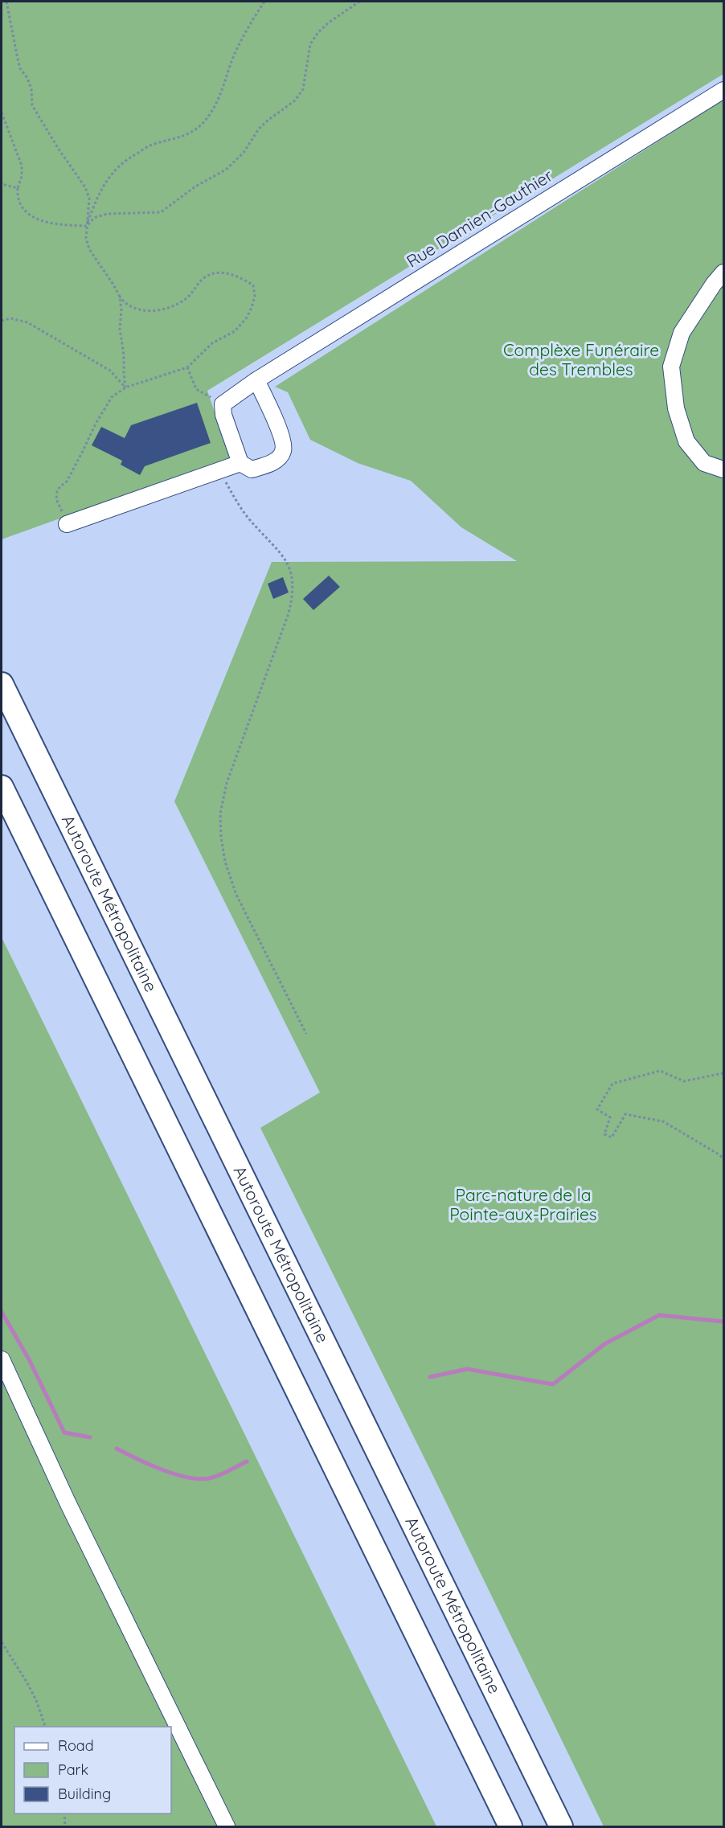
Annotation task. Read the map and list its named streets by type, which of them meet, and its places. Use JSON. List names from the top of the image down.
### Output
{
  "streets": {
    "highway": ["Autoroute Métropolitaine"],
    "street": ["Rue Damien-Gauthier"]
  },
  "parks": ["Complèxe Funéraire des Trembles", "Parc-nature de la Pointe-aux-Prairies"],
  "legend": ["Road", "Park", "Building"]
}
